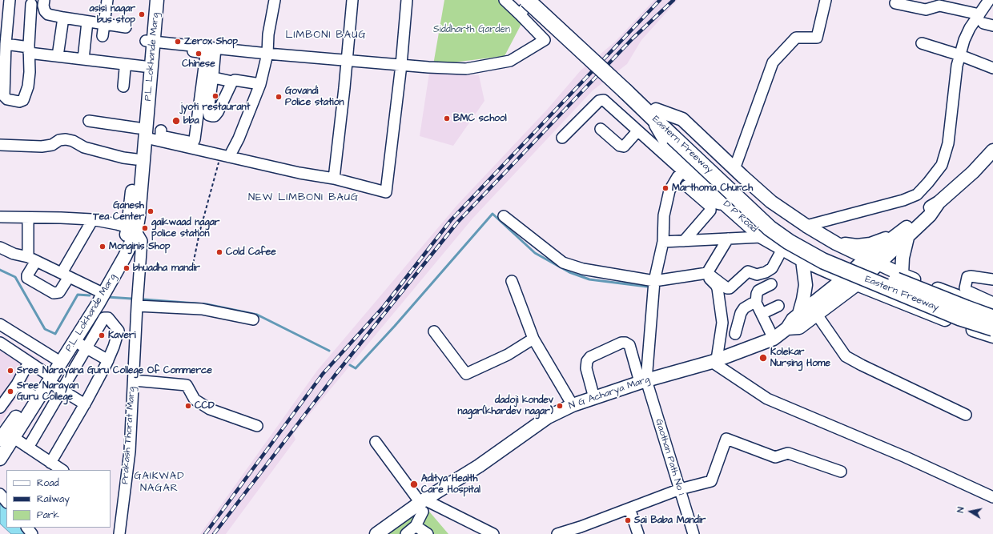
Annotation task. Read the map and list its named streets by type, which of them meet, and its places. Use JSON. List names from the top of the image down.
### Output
{
  "streets": {
    "highway": ["Eastern Freeway"],
    "main road": ["P.L. Lokhande Marg", "D P Road", "N G Acharya Marg"],
    "street": ["Prakash Thorat Marg", "Gaothan Path No 1"]
  },
  "crossings": [
    ["P.L. Lokhande Marg", "Prakash Thorat Marg"],
    ["Eastern Freeway", "D P Road"],
    ["D P Road", "N G Acharya Marg"],
    ["N G Acharya Marg", "Gaothan Path No 1"]
  ],
  "districts": ["LIMBONI BAUG", "NEW LIMBONI BAUG", "GAIKWAD NAGAR"],
  "parks": ["Siddharth Garden"],
  "places": [
    "asisi nagar bus stop",
    "Zerox Shop",
    "Chinese",
    "jyoti restaurant",
    "Govandi Police station",
    "BMC school",
    "bba",
    "Marthoma Church",
    "Ganesh Tea Center",
    "gaikwaad nagar police station",
    "Monginis Shop",
    "Cold Cafee",
    "bhuadha mandir",
    "Kaveri",
    "Kolekar Nursing Home",
    "Sree Narayana Guru College Of Commerce",
    "Sree Narayan Guru College",
    "CCD",
    "dadoji kondev nagar(khardev nagar)",
    "Aditya Health Care Hospital",
    "Sai Baba Mandir"
  ],
  "legend": ["Road", "Railway", "Park"],
  "north": "left"
}
